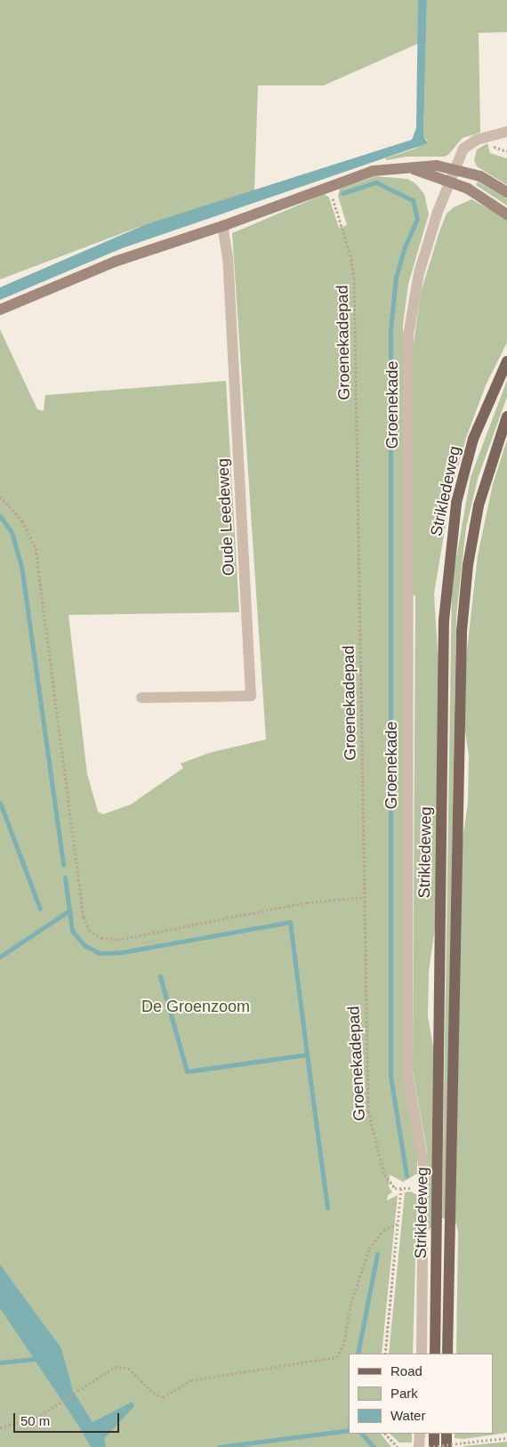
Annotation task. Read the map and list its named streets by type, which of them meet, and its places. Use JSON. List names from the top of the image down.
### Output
{
  "streets": {
    "main road": ["Strikledeweg"],
    "street": ["Groenekade", "Oude Leedeweg"],
    "path": ["Groenekadepad"]
  },
  "parks": ["De Groenzoom"],
  "legend": ["Road", "Park", "Water"],
  "scale_bar": "50 m"
}
